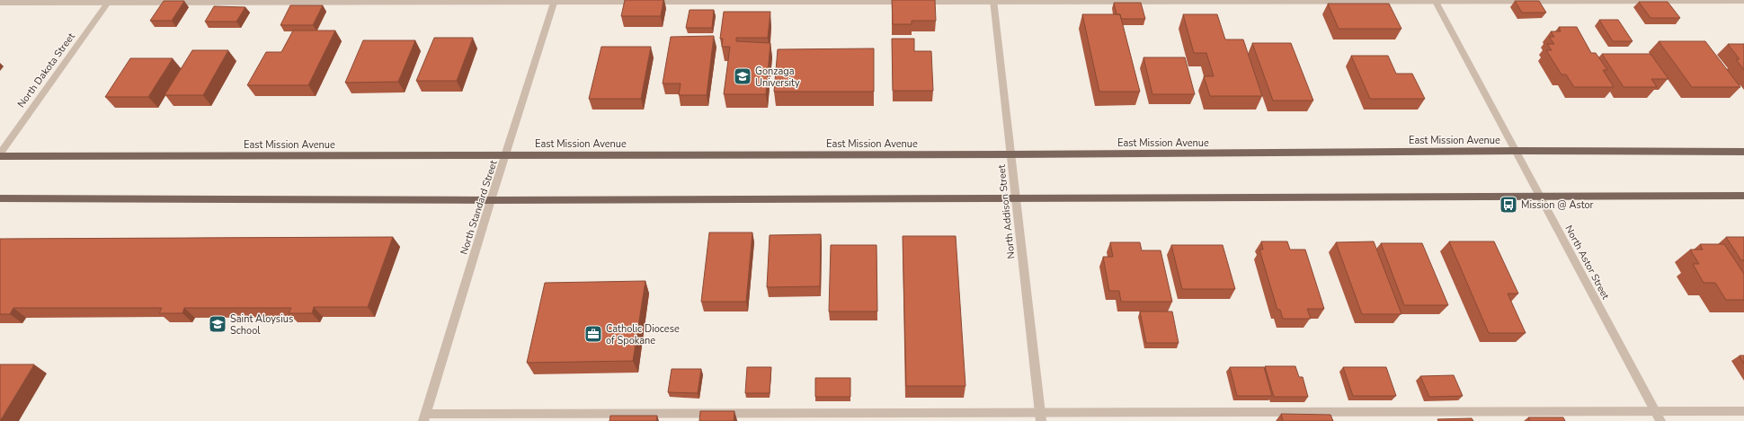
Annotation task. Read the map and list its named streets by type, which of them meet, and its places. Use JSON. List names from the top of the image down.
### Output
{
  "streets": {
    "main road": ["East Mission Avenue"],
    "street": [
      "North Dakota Street",
      "North Standard Street",
      "North Addison Street",
      "North Astor Street"
    ]
  },
  "crossings": [
    ["East Mission Avenue", "North Standard Street"],
    ["East Mission Avenue", "North Addison Street"],
    ["East Mission Avenue", "North Astor Street"]
  ],
  "places": {
    "school or university": ["Gonzaga University", "Saint Aloysius School"],
    "bus stop": ["Mission @ Astor"],
    "office": ["Catholic Diocese of Spokane"]
  }
}
